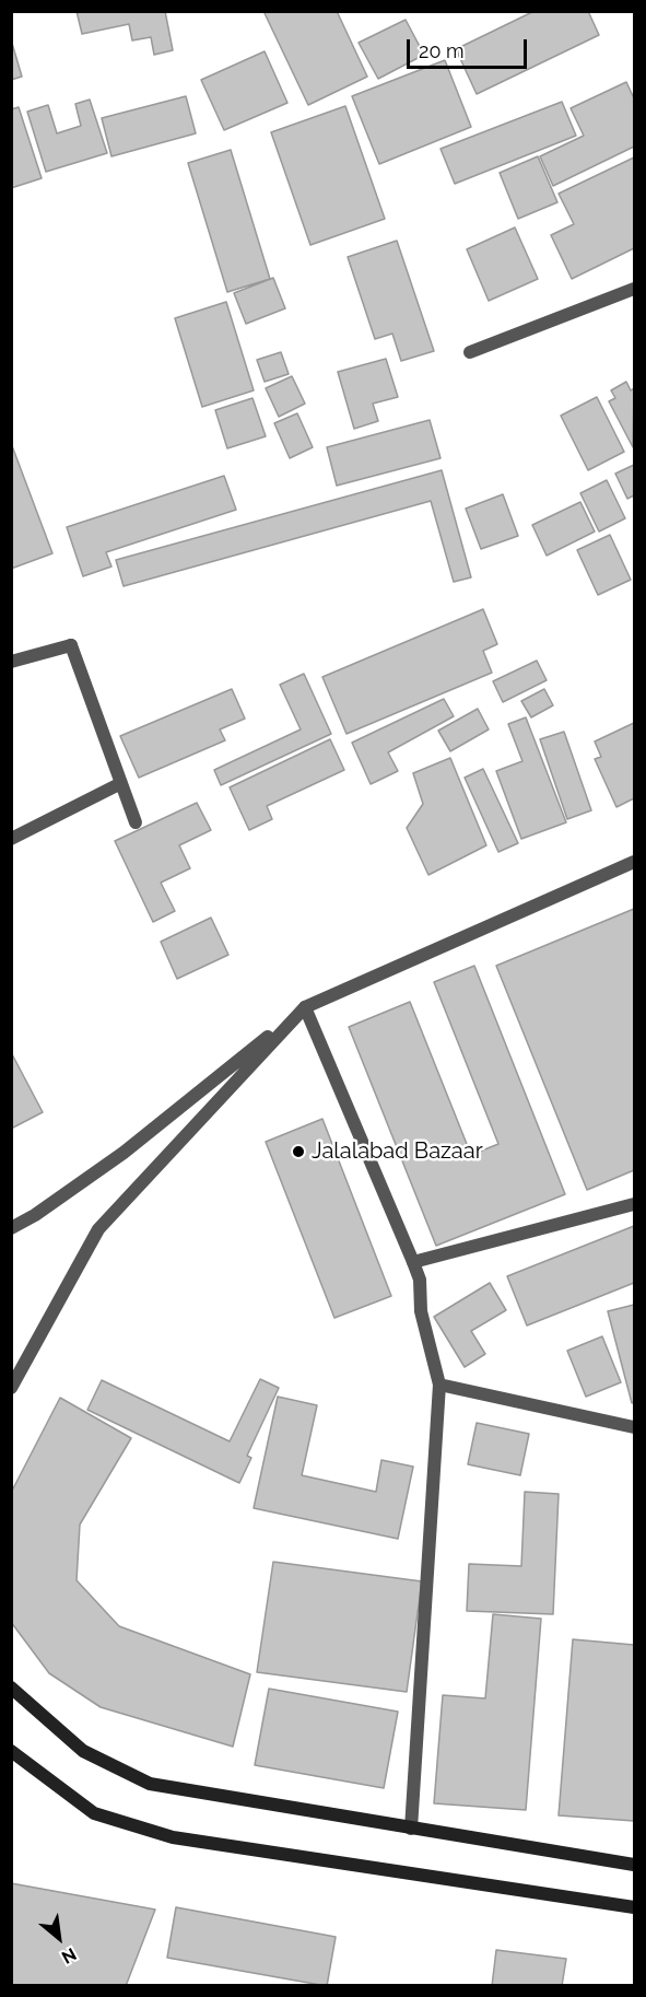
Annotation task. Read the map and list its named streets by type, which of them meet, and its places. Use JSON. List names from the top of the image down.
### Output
{
  "places": ["Jalalabad Bazaar"],
  "scale_bar": "20 m",
  "north": "bottom right"
}
